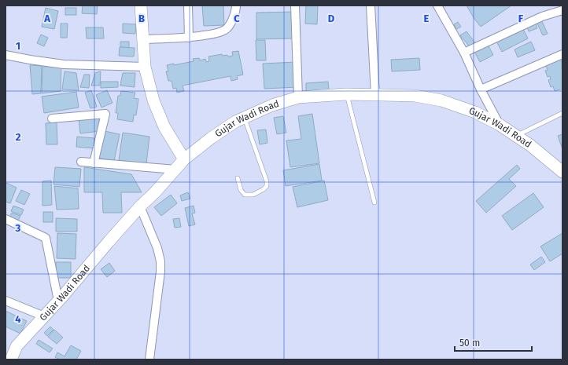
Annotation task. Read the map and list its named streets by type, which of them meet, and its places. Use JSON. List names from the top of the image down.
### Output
{
  "streets": {
    "street": ["Gujar Wadi Road"]
  },
  "scale_bar": "50 m",
  "grid": {
    "columns": [
      "A",
      "B",
      "C",
      "D",
      "E",
      "F"
    ],
    "rows": [
      "1",
      "2",
      "3",
      "4"
    ]
  }
}
